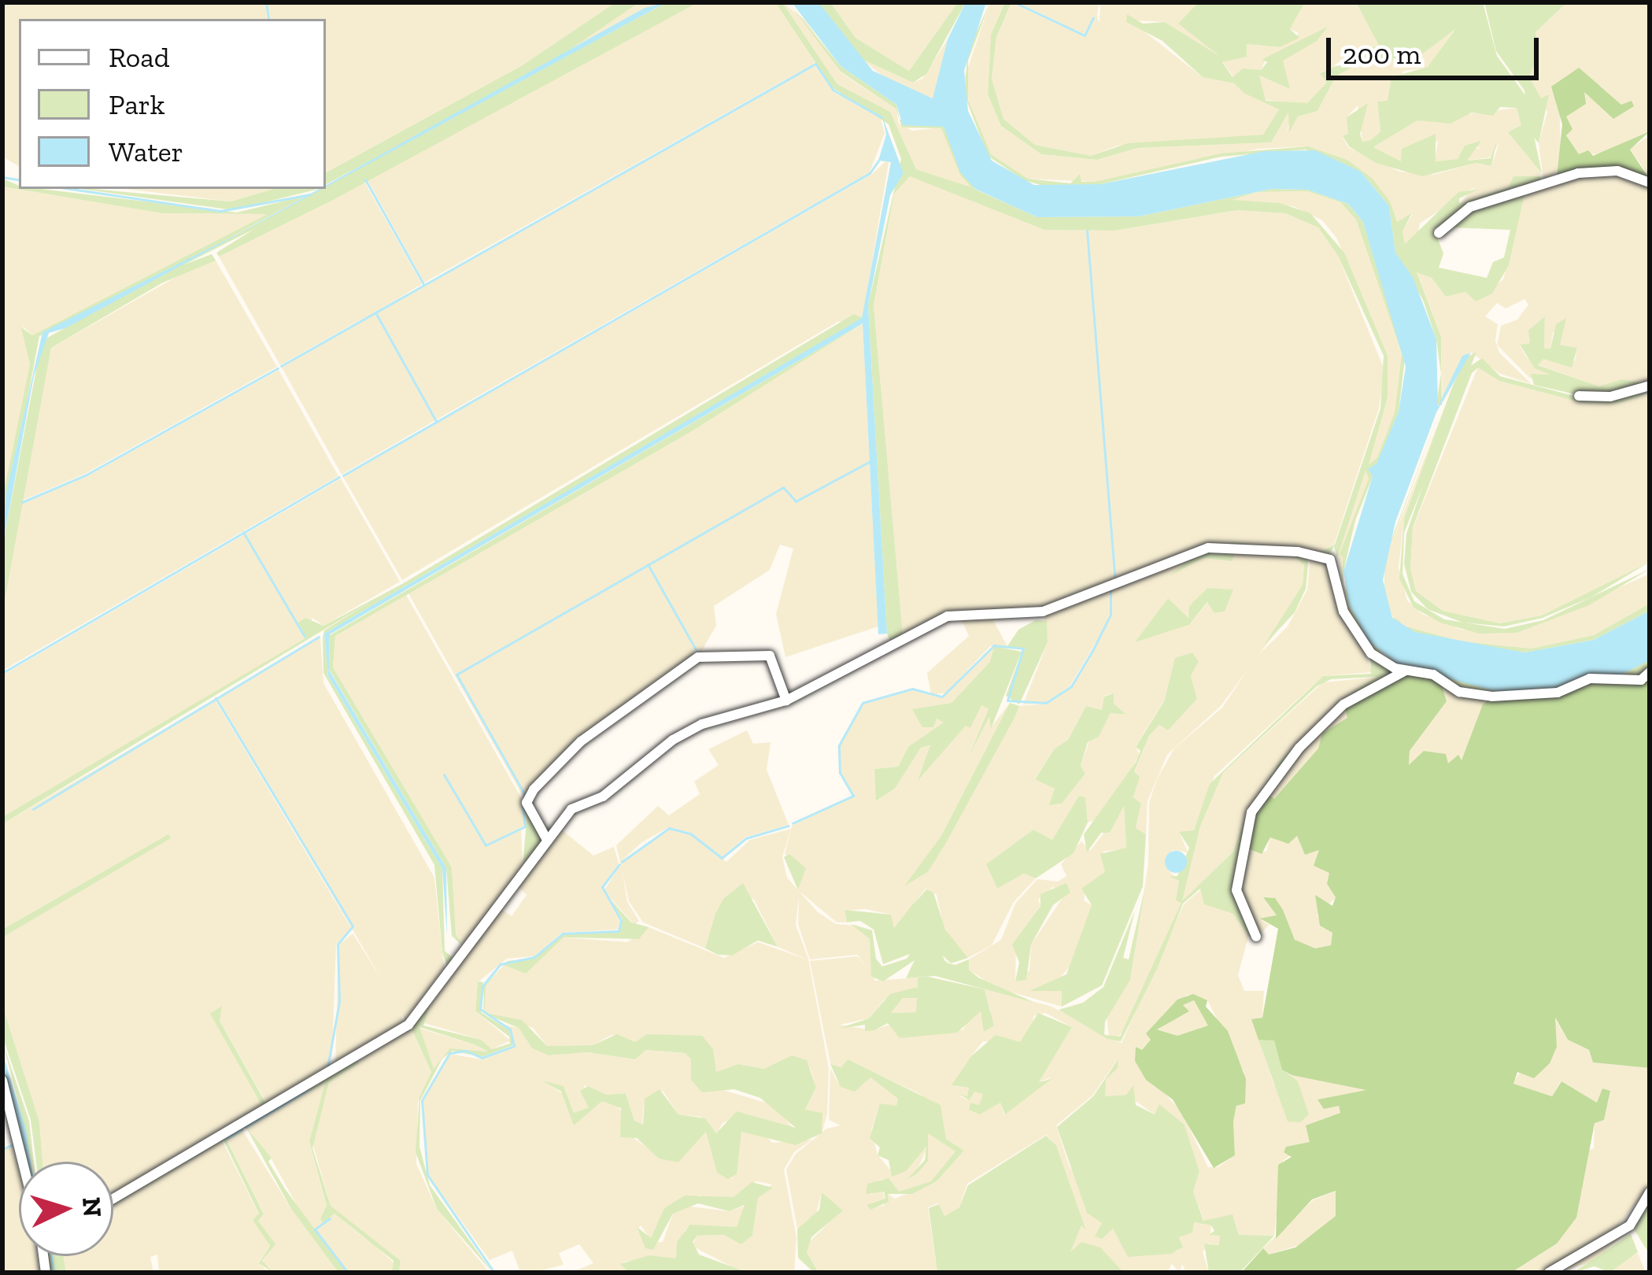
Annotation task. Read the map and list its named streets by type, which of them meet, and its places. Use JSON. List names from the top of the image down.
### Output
{
  "legend": ["Road", "Park", "Water"],
  "scale_bar": "200 m",
  "north": "right"
}
